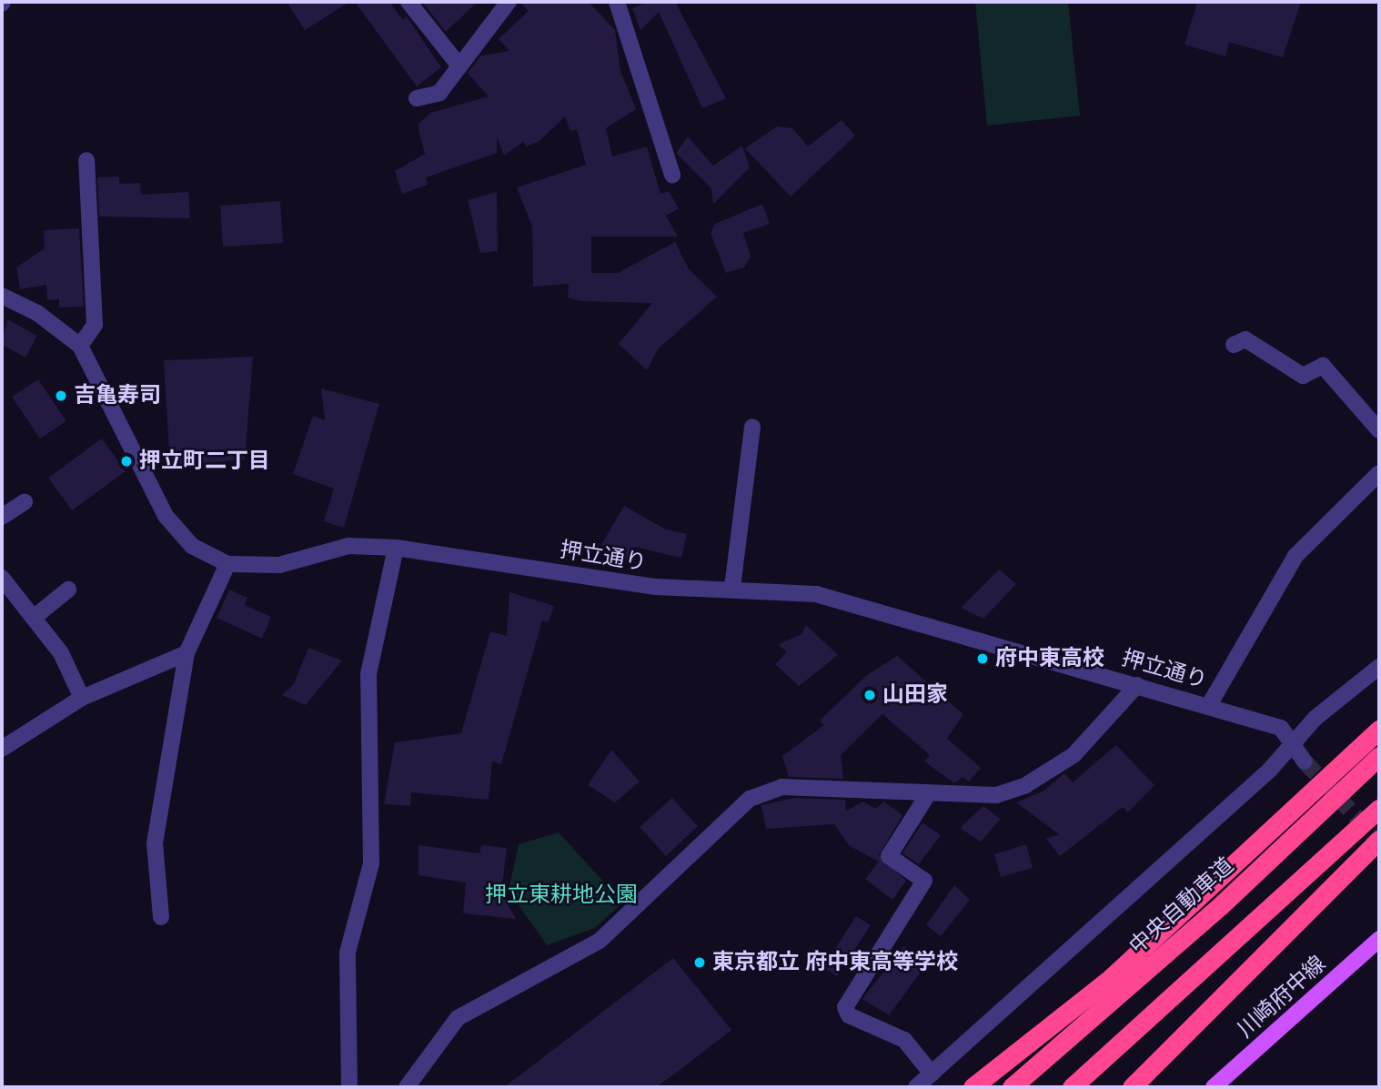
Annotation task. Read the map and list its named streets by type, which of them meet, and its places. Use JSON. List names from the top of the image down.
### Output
{
  "streets": {
    "highway": ["中央自動車道"],
    "main road": ["川崎府中線"],
    "street": ["押立通り"]
  },
  "parks": ["押立東耕地公園"],
  "places": [
    "吉亀寿司",
    "押立町二丁目",
    "府中東高校",
    "山田家",
    "東京都立 府中東高等学校"
  ]
}
